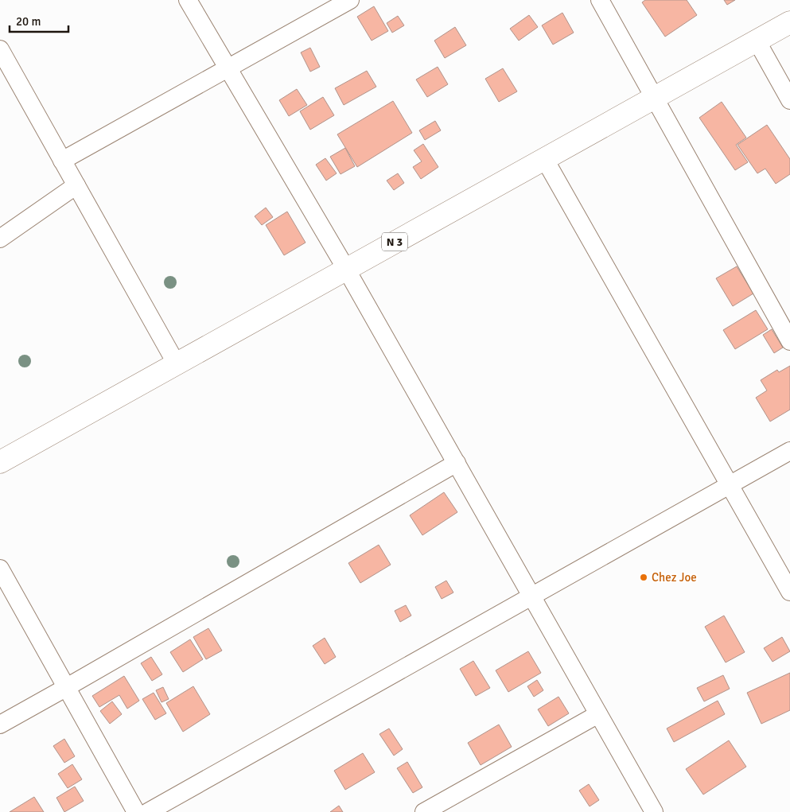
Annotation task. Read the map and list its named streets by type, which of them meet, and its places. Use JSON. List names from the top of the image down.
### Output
{
  "streets": {
    "main road": ["N 3"]
  },
  "places": ["Chez Joe"],
  "scale_bar": "20 m"
}
